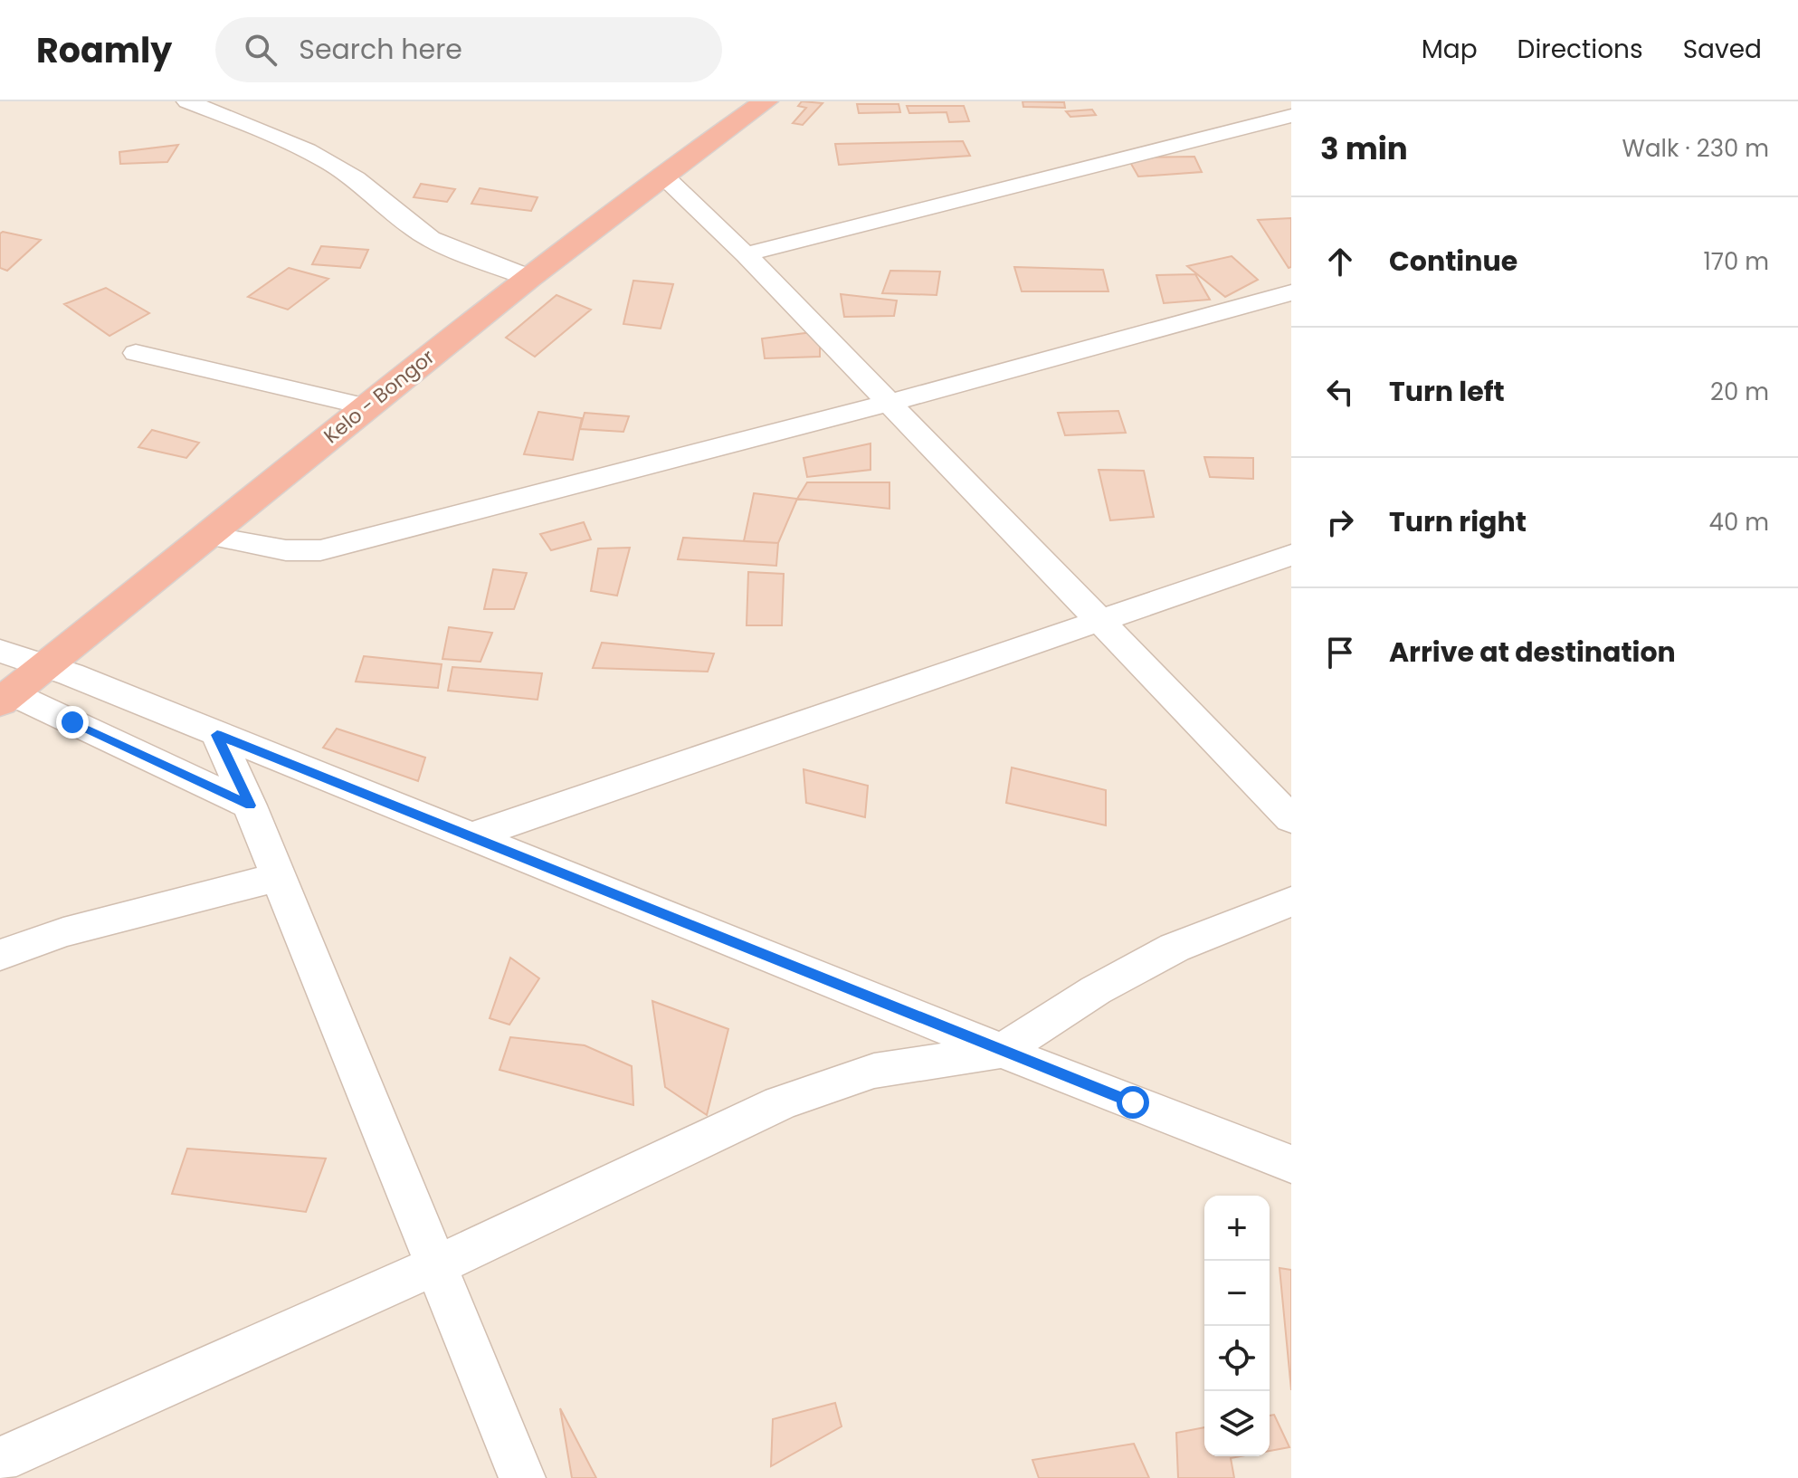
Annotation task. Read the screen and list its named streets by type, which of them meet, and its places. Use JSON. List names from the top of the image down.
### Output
{
  "streets": {
    "highway": ["Kelo - Bongor"]
  },
  "page": {
    "header": "Roamly",
    "search": "Search here",
    "nav": ["Map", "Directions", "Saved"],
    "heading": ["3 min", "Walk · 230 m"],
    "list": [
      ["Continue", "170 m"],
      ["Turn left", "20 m"],
      ["Turn right", "40 m"],
      "Arrive at destination"
    ],
    "map_buttons": ["+", "−"]
  }
}
